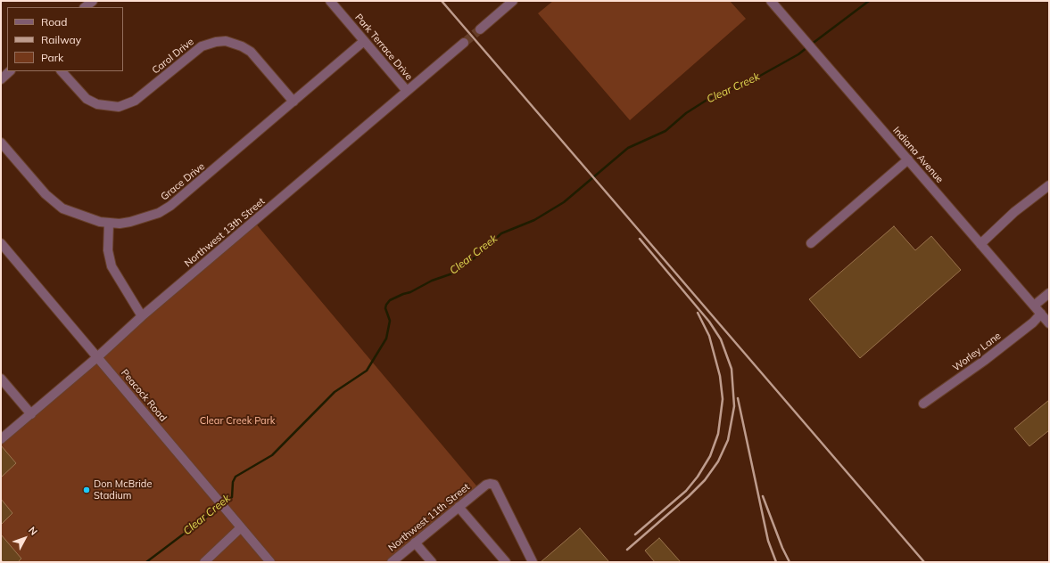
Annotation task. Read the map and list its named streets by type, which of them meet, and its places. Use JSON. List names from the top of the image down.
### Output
{
  "streets": {
    "street": [
      "Park Terrace Drive",
      "Carol Drive",
      "Indiana Avenue",
      "Grace Drive",
      "Northwest 13th Street",
      "Worley Lane",
      "Peacock Road",
      "Northwest 11th Street"
    ]
  },
  "crossings": [
    ["Park Terrace Drive", "Grace Drive"],
    ["Park Terrace Drive", "Northwest 13th Street"],
    ["Carol Drive", "Grace Drive"],
    ["Indiana Avenue", "Worley Lane"],
    ["Northwest 13th Street", "Peacock Road"]
  ],
  "water": ["Clear Creek"],
  "parks": ["Clear Creek Park"],
  "places": ["Don McBride Stadium"],
  "legend": ["Road", "Railway", "Park"],
  "north": "top right"
}
